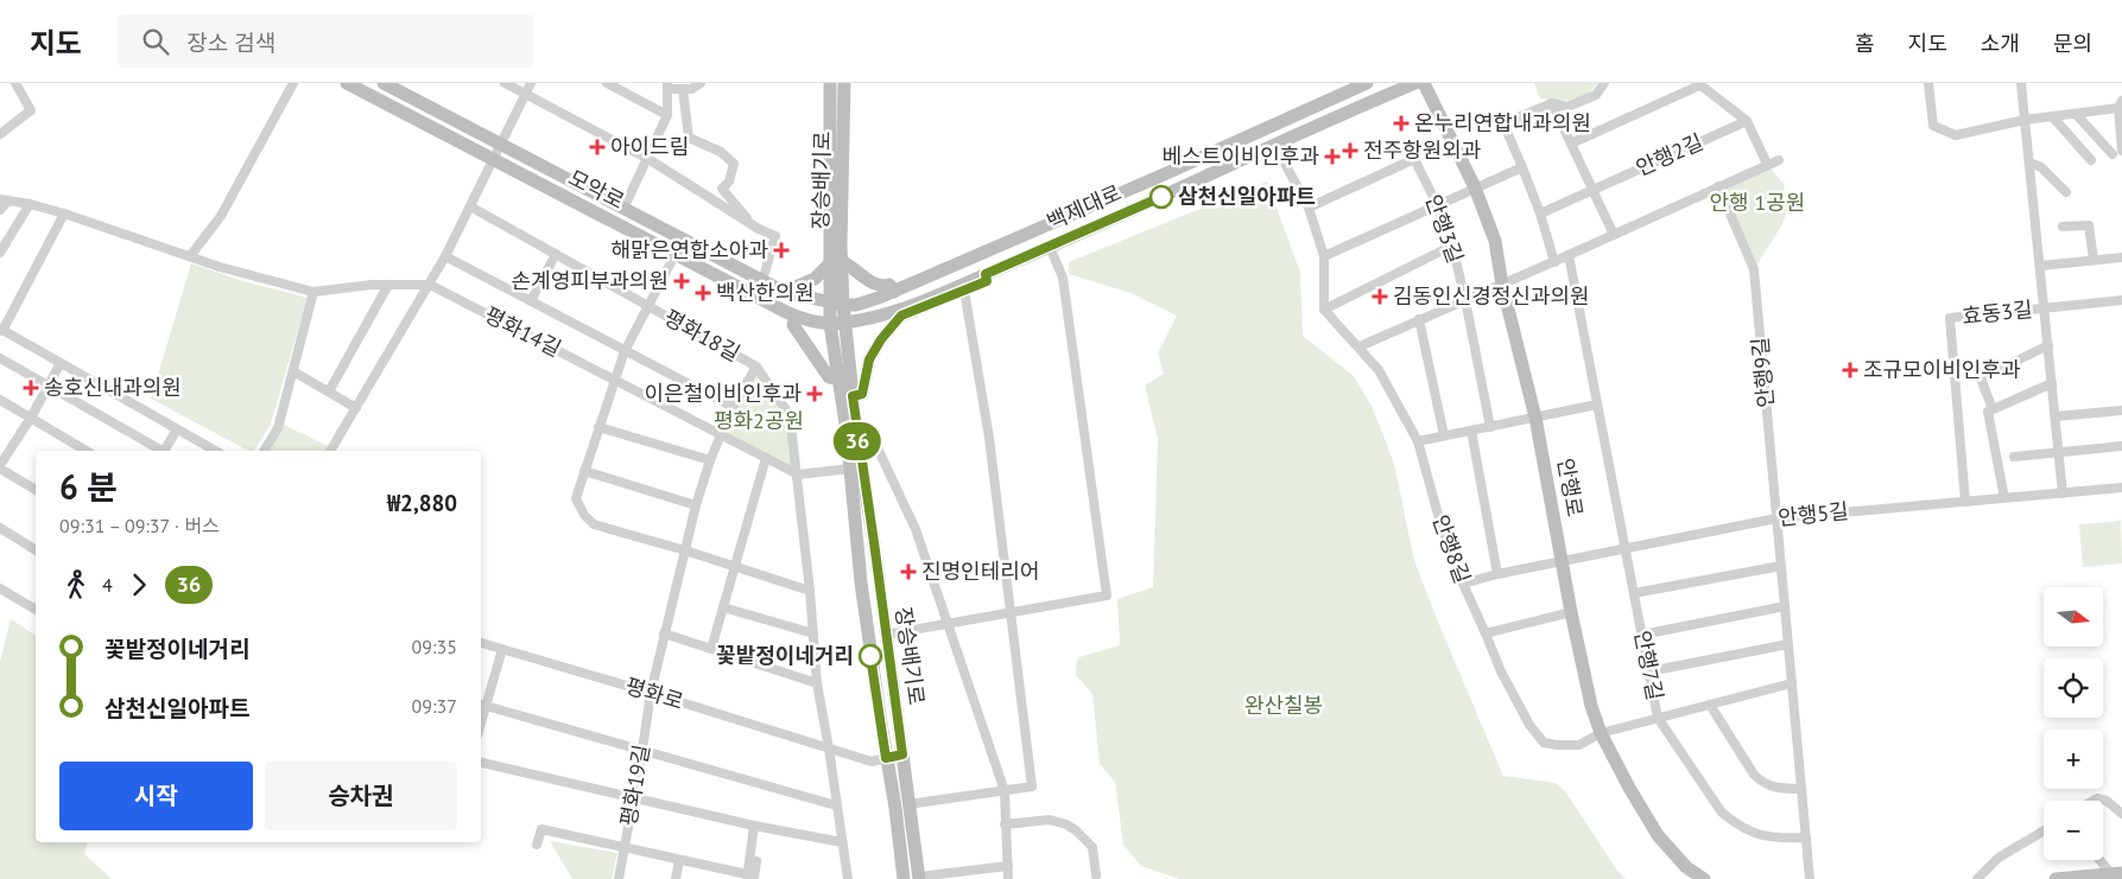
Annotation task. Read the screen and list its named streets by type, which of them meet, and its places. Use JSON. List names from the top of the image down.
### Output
{
  "streets": {
    "street": [
      "안행2길",
      "장승배기로",
      "모악로",
      "백제대로",
      "안행3길",
      "효동3길",
      "평화14길",
      "평화18길",
      "안행9길",
      "안행로",
      "안행5길",
      "안행8길",
      "안행7길",
      "평화로",
      "평화19길"
    ]
  },
  "crossings": [
    ["장승배기로", "모악로"],
    ["장승배기로", "백제대로"],
    ["장승배기로", "평화로"],
    ["모악로", "백제대로"],
    ["효동3길", "안행5길"],
    ["평화18길", "평화로"],
    ["평화18길", "평화19길"],
    ["안행9길", "안행5길"],
    ["안행9길", "안행7길"],
    ["안행로", "안행5길"],
    ["안행로", "안행8길"],
    ["안행로", "안행7길"],
    ["안행5길", "안행8길"],
    ["안행8길", "안행7길"],
    ["평화로", "평화19길"]
  ],
  "parks": ["안행 1공원", "평화2공원", "완산칠봉"],
  "places": {
    "health": [
      "온누리연합내과의원",
      "아이드림",
      "전주항원외과",
      "베스트이비인후과",
      "해맑은연합소아과",
      "손계영피부과의원",
      "백산한의원",
      "김동인신경정신과의원",
      "조규모이비인후과",
      "송호신내과의원",
      "이은철이비인후과",
      "진명인테리어"
    ],
    "other": ["삼천신일아파트", "꽃밭정이네거리"]
  },
  "lines": ["bus line 36"],
  "north": "right",
  "page": {
    "header": "지도",
    "search": "장소 검색",
    "nav": [
      "홈",
      "지도",
      "소개",
      "문의"
    ],
    "on_map": "36",
    "heading": ["6 분", "09:31 – 09:37 · 버스", "₩2,880"],
    "legs": ["4", "36"],
    "map_buttons": ["+", "−"],
    "list": [
      {
        "name": "꽃밭정이네거리",
        "value": "09:35"
      },
      {
        "name": "삼천신일아파트",
        "value": "09:37"
      }
    ],
    "buttons": ["시작", "승차권"]
  }
}
